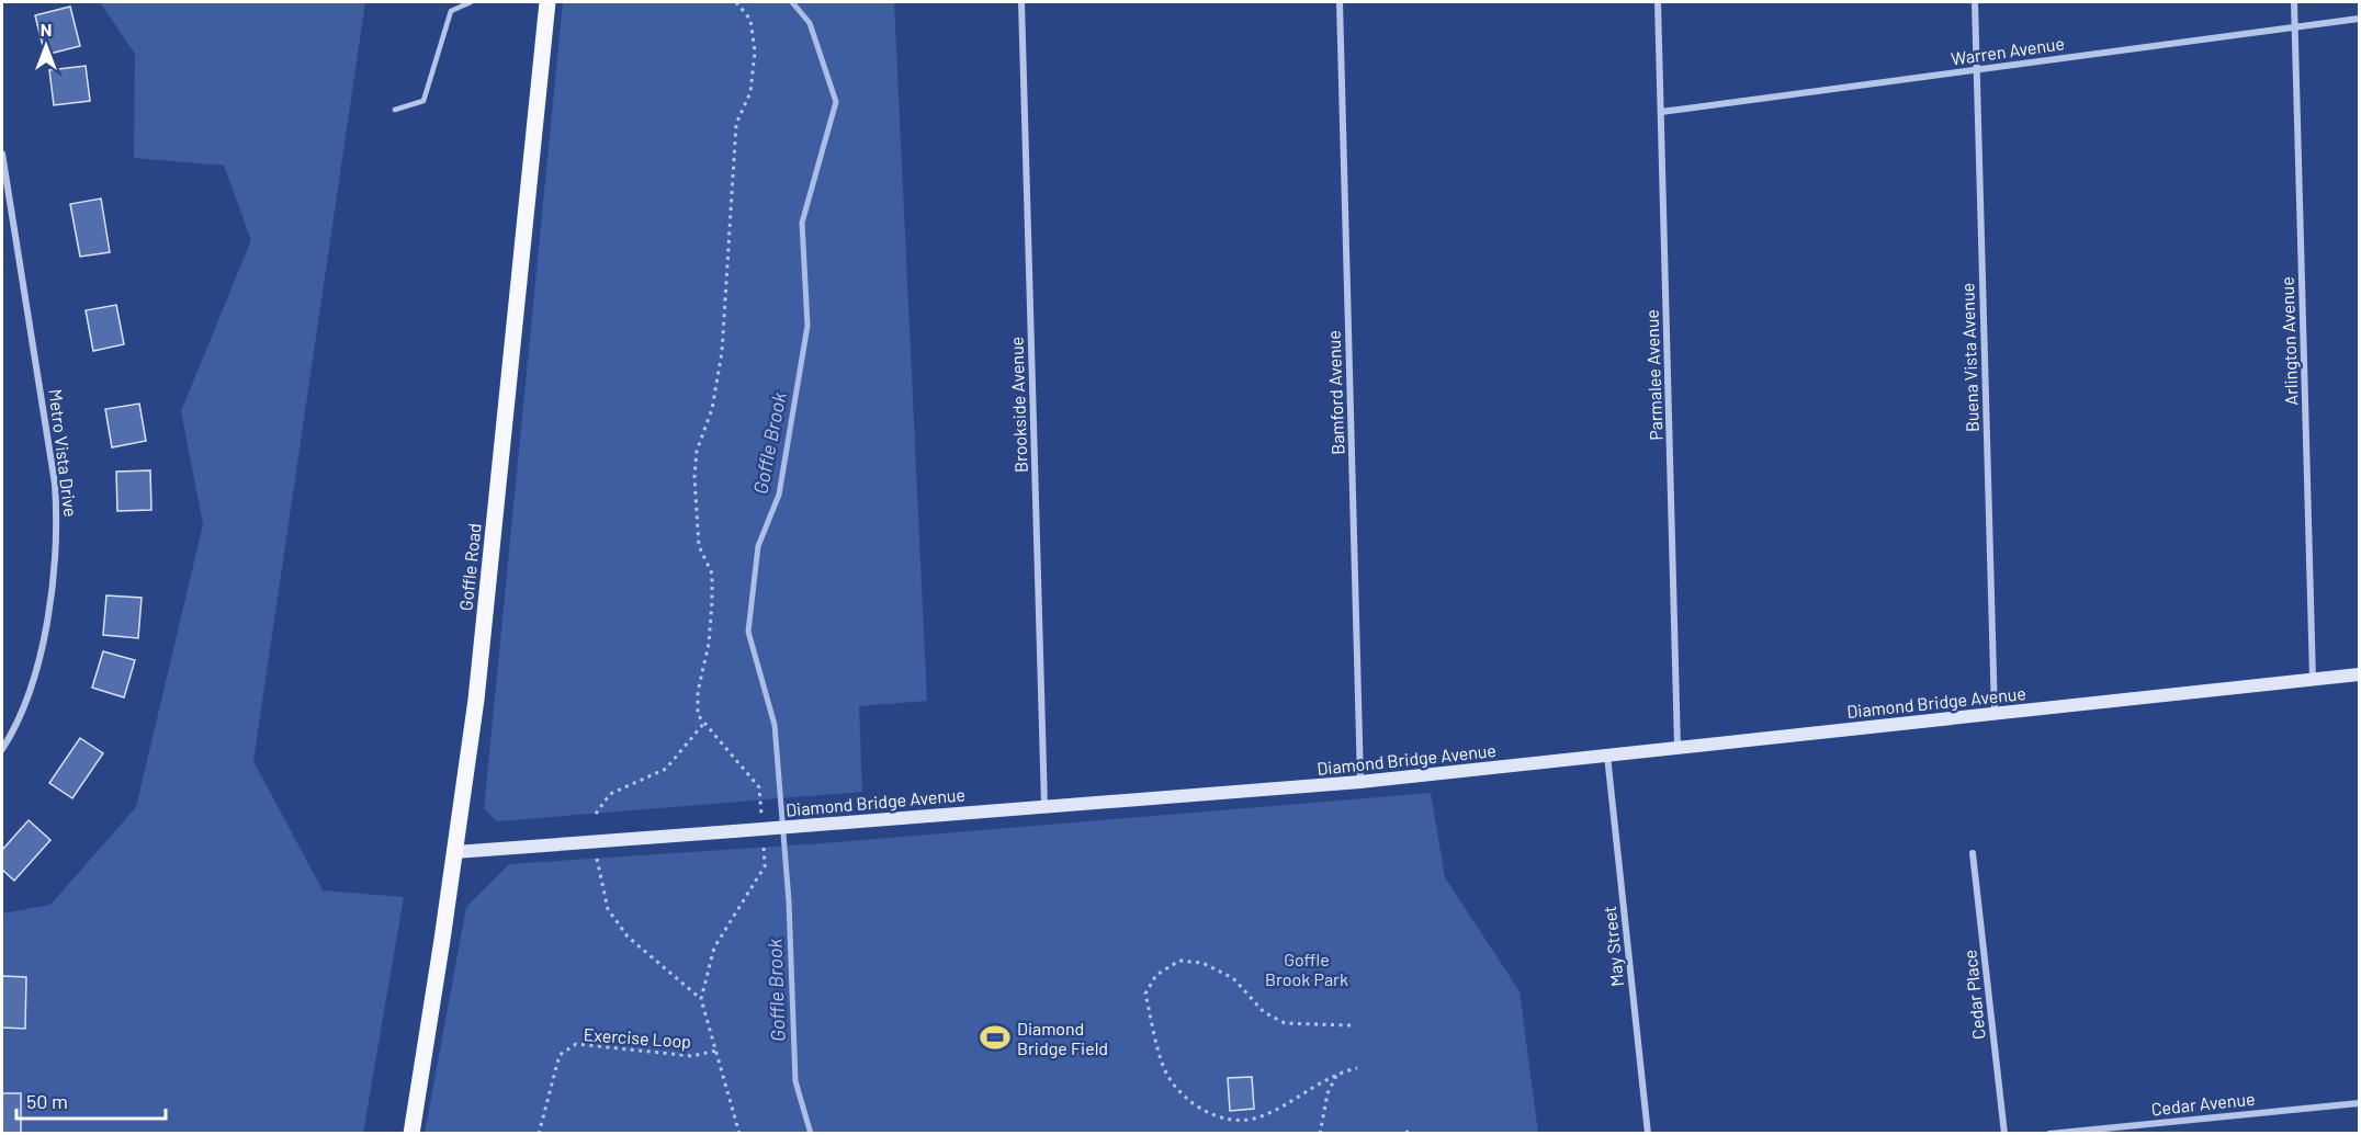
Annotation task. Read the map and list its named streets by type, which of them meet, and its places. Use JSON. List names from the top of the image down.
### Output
{
  "streets": {
    "main road": ["Goffle Road"],
    "street": [
      "Warren Avenue",
      "Arlington Avenue",
      "Buena Vista Avenue",
      "Parmalee Avenue",
      "Bamford Avenue",
      "Brookside Avenue",
      "Metro Vista Drive",
      "Diamond Bridge Avenue",
      "May Street",
      "Cedar Place",
      "Cedar Avenue"
    ],
    "path": ["Exercise Loop"]
  },
  "crossings": [
    ["Warren Avenue", "Arlington Avenue"],
    ["Warren Avenue", "Buena Vista Avenue"],
    ["Warren Avenue", "Parmalee Avenue"],
    ["Arlington Avenue", "Diamond Bridge Avenue"],
    ["Buena Vista Avenue", "Diamond Bridge Avenue"],
    ["Parmalee Avenue", "Diamond Bridge Avenue"],
    ["Bamford Avenue", "Diamond Bridge Avenue"],
    ["Brookside Avenue", "Diamond Bridge Avenue"],
    ["Goffle Road", "Diamond Bridge Avenue"],
    ["Diamond Bridge Avenue", "May Street"]
  ],
  "water": ["Goffle Brook"],
  "parks": ["Goffle Brook Park"],
  "places": {
    "sports": ["Diamond Bridge Field"]
  },
  "scale_bar": "50 m",
  "north": "top"
}
